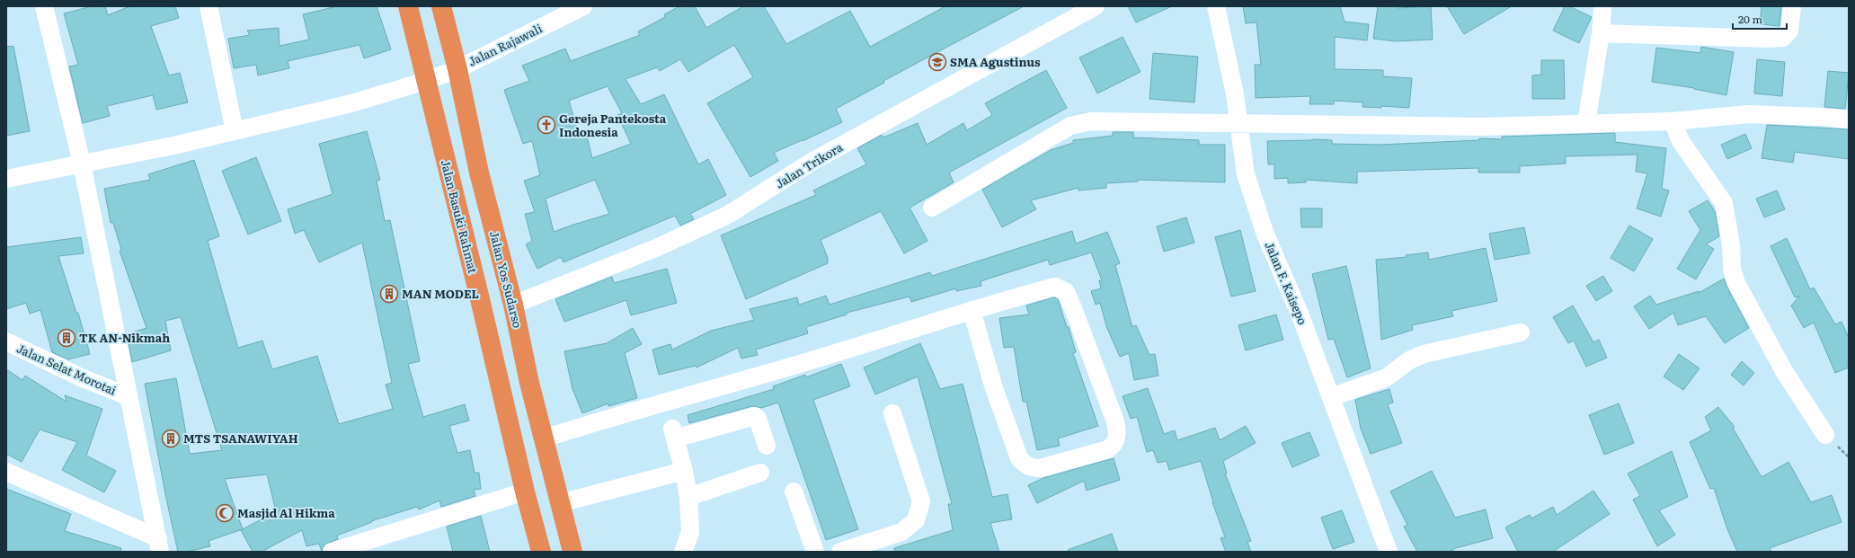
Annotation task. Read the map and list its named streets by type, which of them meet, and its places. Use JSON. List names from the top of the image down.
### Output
{
  "streets": {
    "highway": ["Jalan Basuki Rahmat", "Jalan Yos Sudarso"],
    "street": [
      "Jalan Rajawali",
      "Jalan Trikora",
      "Jalan F. Kaisepo",
      "Jalan Selat Morotai"
    ]
  },
  "crossings": [
    ["Jalan Rajawali", "Jalan Basuki Rahmat"],
    ["Jalan Rajawali", "Jalan Yos Sudarso"],
    ["Jalan Trikora", "Jalan Yos Sudarso"]
  ],
  "places": {
    "school or university": ["SMA Agustinus"],
    "church": ["Gereja Pantekosta Indonesia"],
    "building": ["MAN MODEL", "TK AN-Nikmah", "MTS TSANAWIYAH"],
    "mosque": ["Masjid Al Hikma"]
  },
  "scale_bar": "20 m"
}
